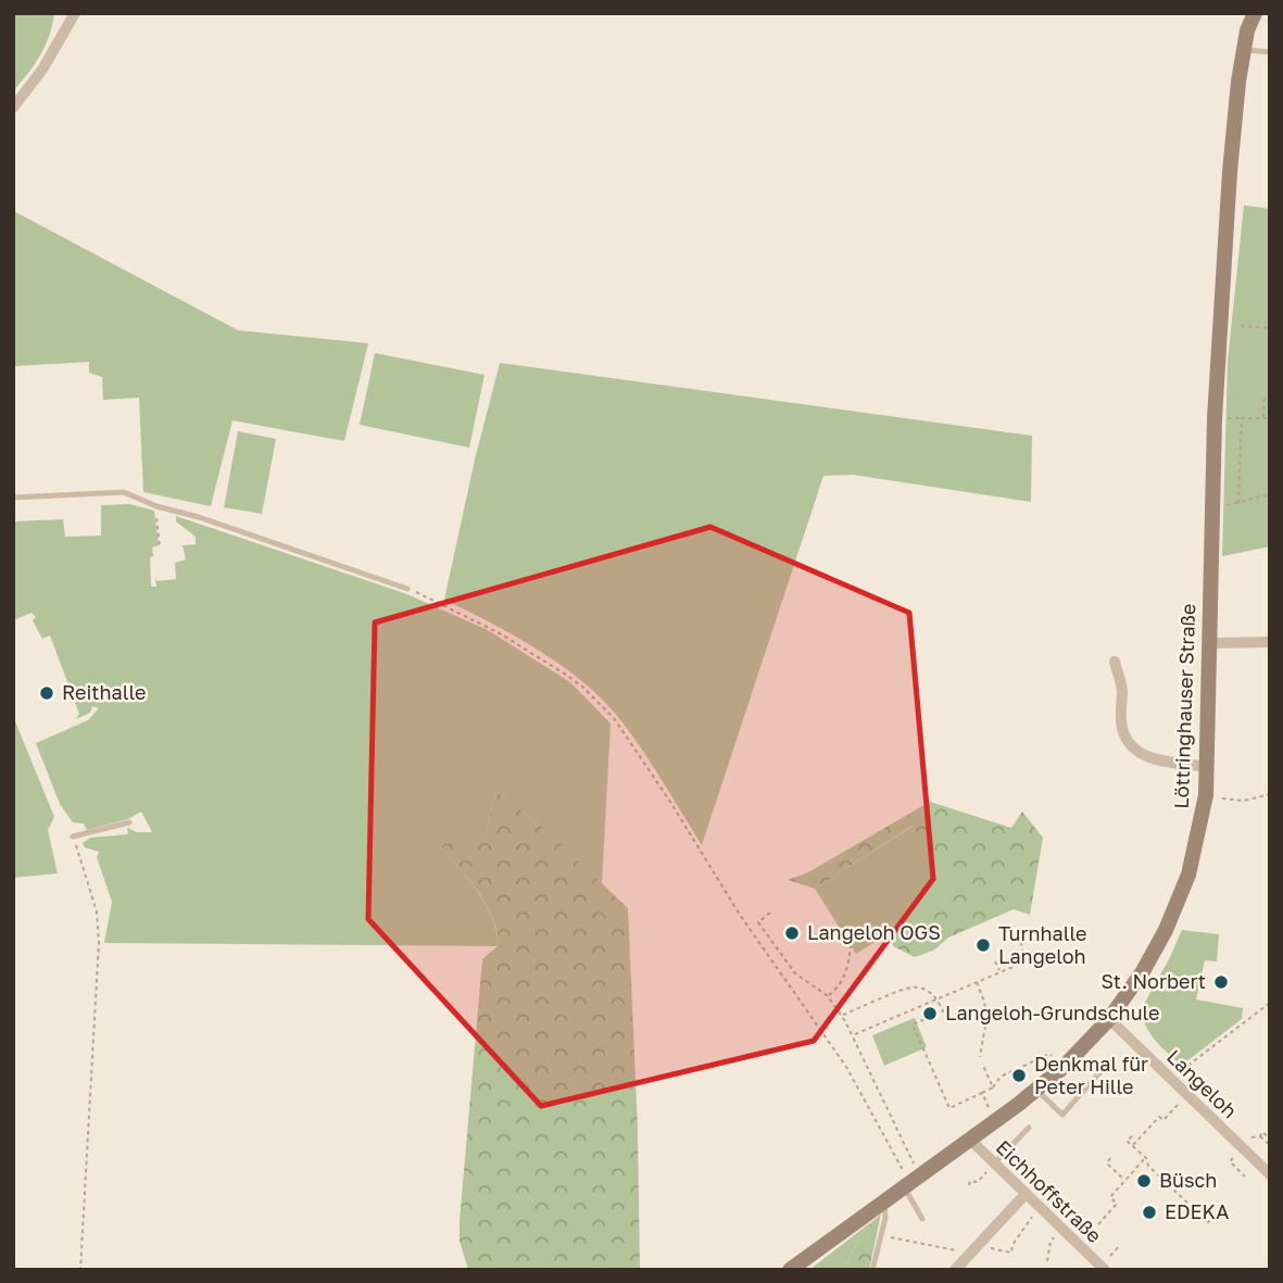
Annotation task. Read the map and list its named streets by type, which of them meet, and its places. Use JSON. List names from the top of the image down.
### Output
{
  "streets": {
    "street": ["Löttringhauser Straße", "Langeloh", "Eichhoffstraße"]
  },
  "crossings": [
    ["Löttringhauser Straße", "Langeloh"],
    ["Löttringhauser Straße", "Eichhoffstraße"]
  ],
  "places": [
    "Reithalle",
    "Langeloh OGS",
    "Turnhalle Langeloh",
    "St. Norbert",
    "Langeloh-Grundschule",
    "Denkmal für Peter Hille",
    "Büsch",
    "EDEKA"
  ]
}
